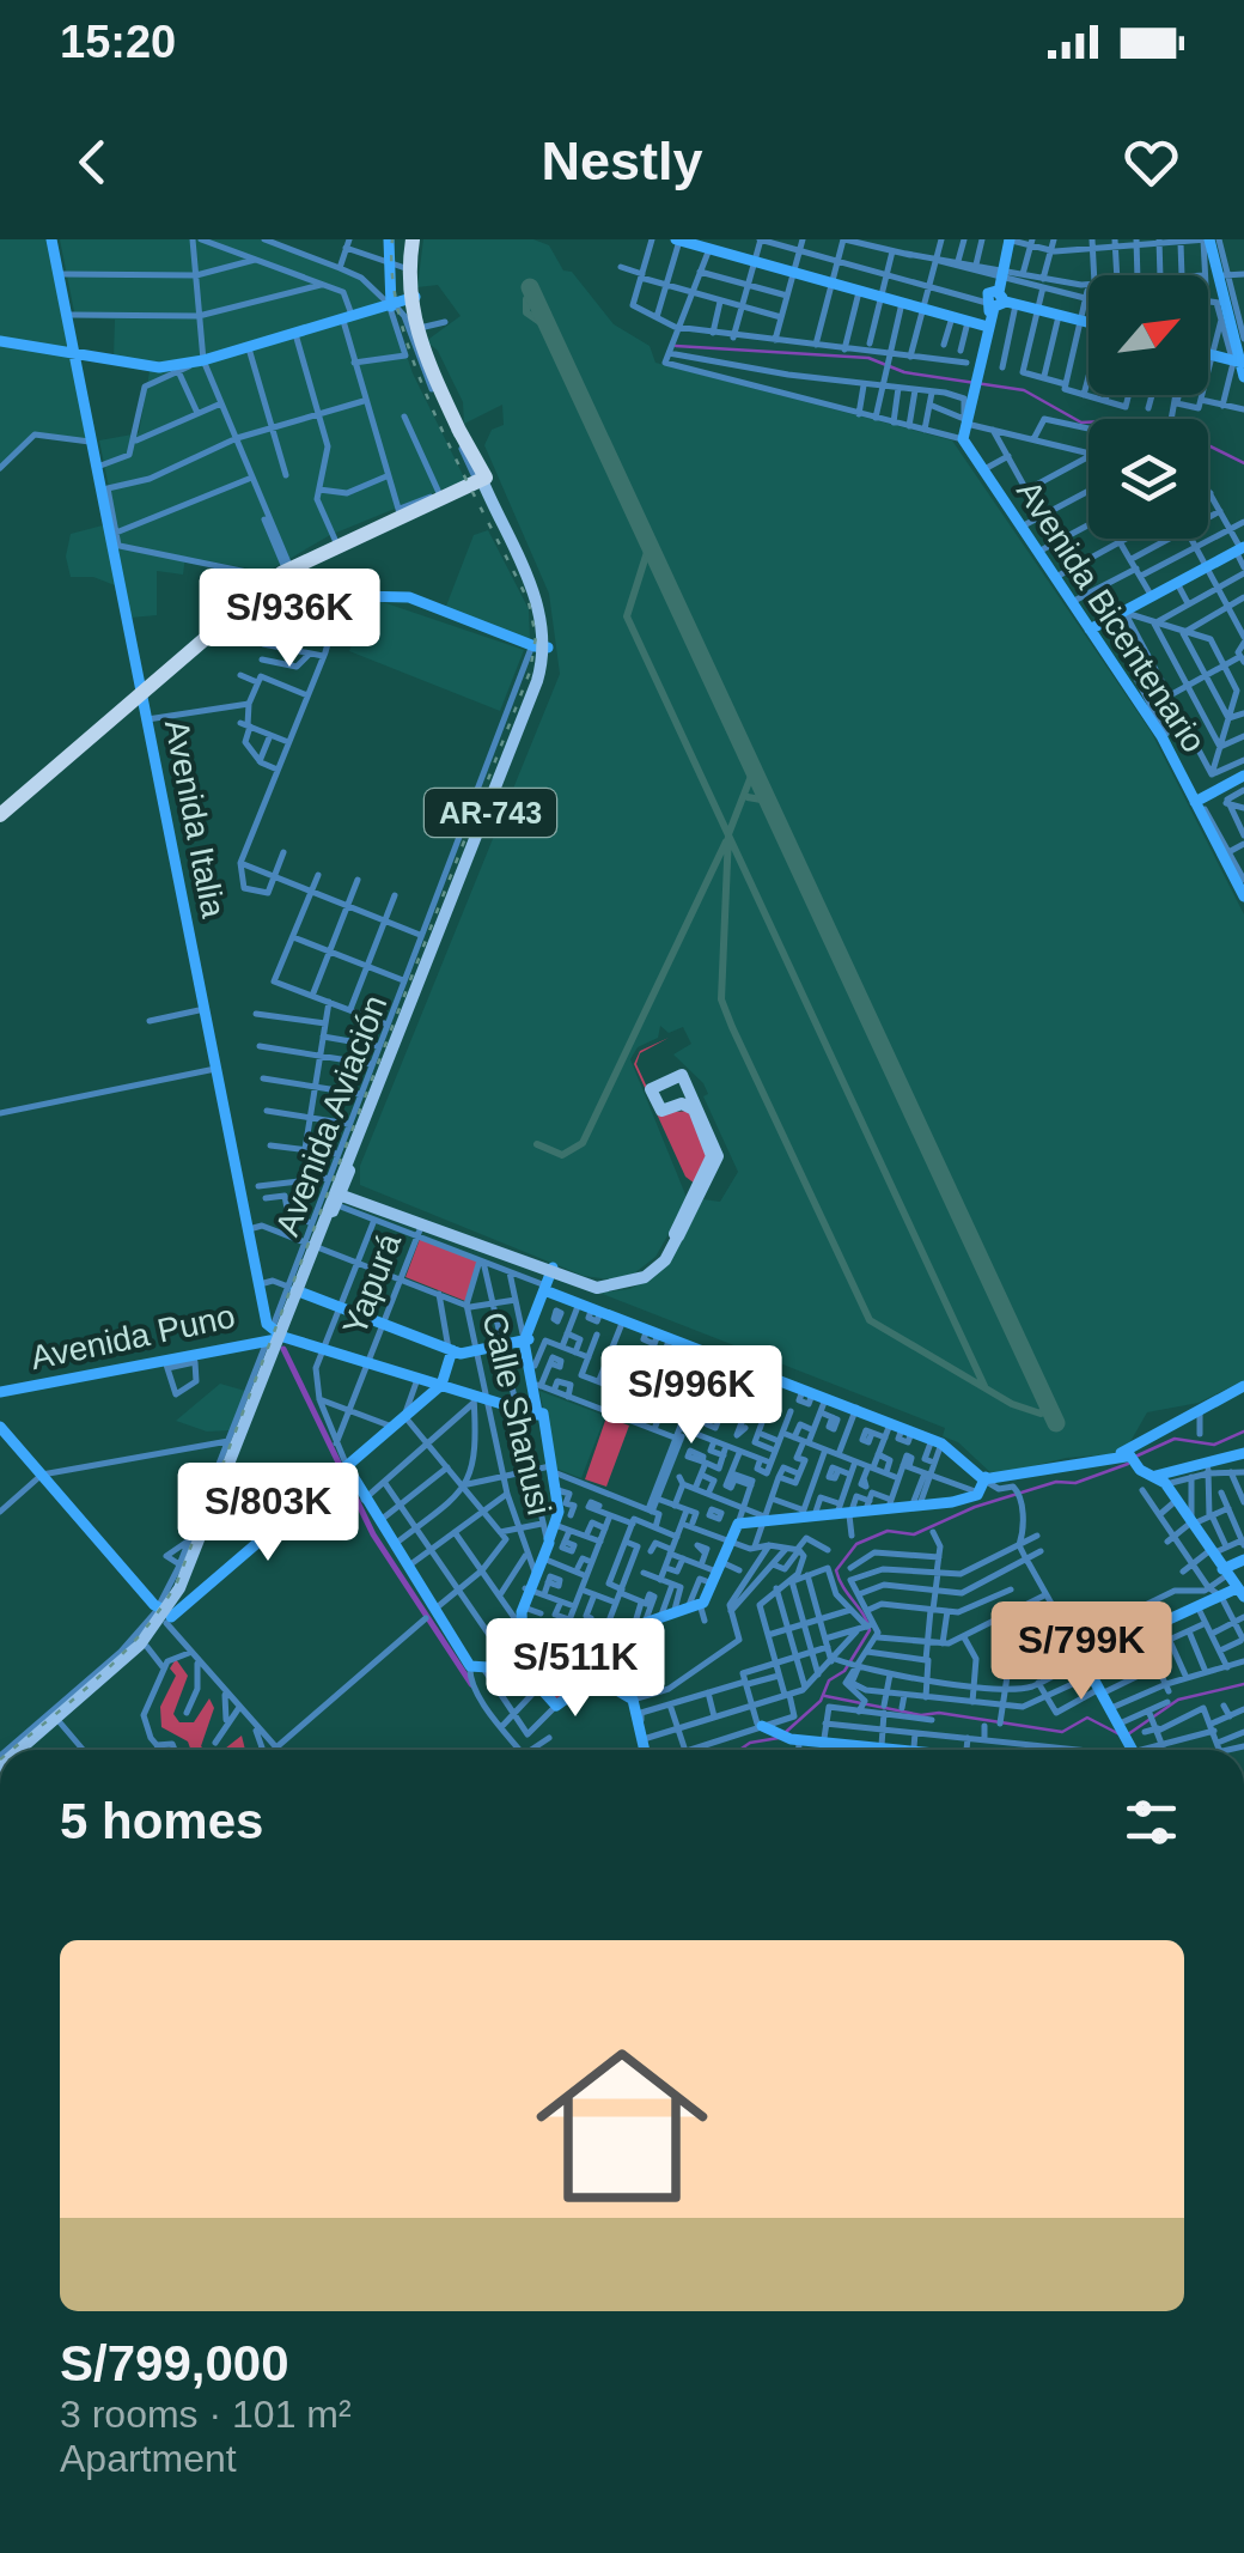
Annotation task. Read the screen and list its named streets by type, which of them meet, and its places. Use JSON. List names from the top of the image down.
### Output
{
  "streets": {
    "main road": ["AR-743", "Avenida Aviación"],
    "street": [
      "Avenida Bicentenario",
      "Avenida Italia",
      "Yapurá",
      "Avenida Puno",
      "Calle Shanusi"
    ]
  },
  "crossings": [
    ["Avenida Italia", "Avenida Aviación"],
    ["Avenida Italia", "Avenida Puno"],
    ["Avenida Aviación", "Avenida Puno"]
  ],
  "north": "top right",
  "page": {
    "status": "15:20",
    "header": "Nestly",
    "price": [
      "S/936K",
      "S/996K",
      "S/803K",
      "S/799K",
      "S/511K"
    ],
    "heading": "5 homes",
    "list": [
      {
        "name": "S/799,000",
        "note": "3 rooms · 101 m² · Apartment"
      }
    ]
  }
}
